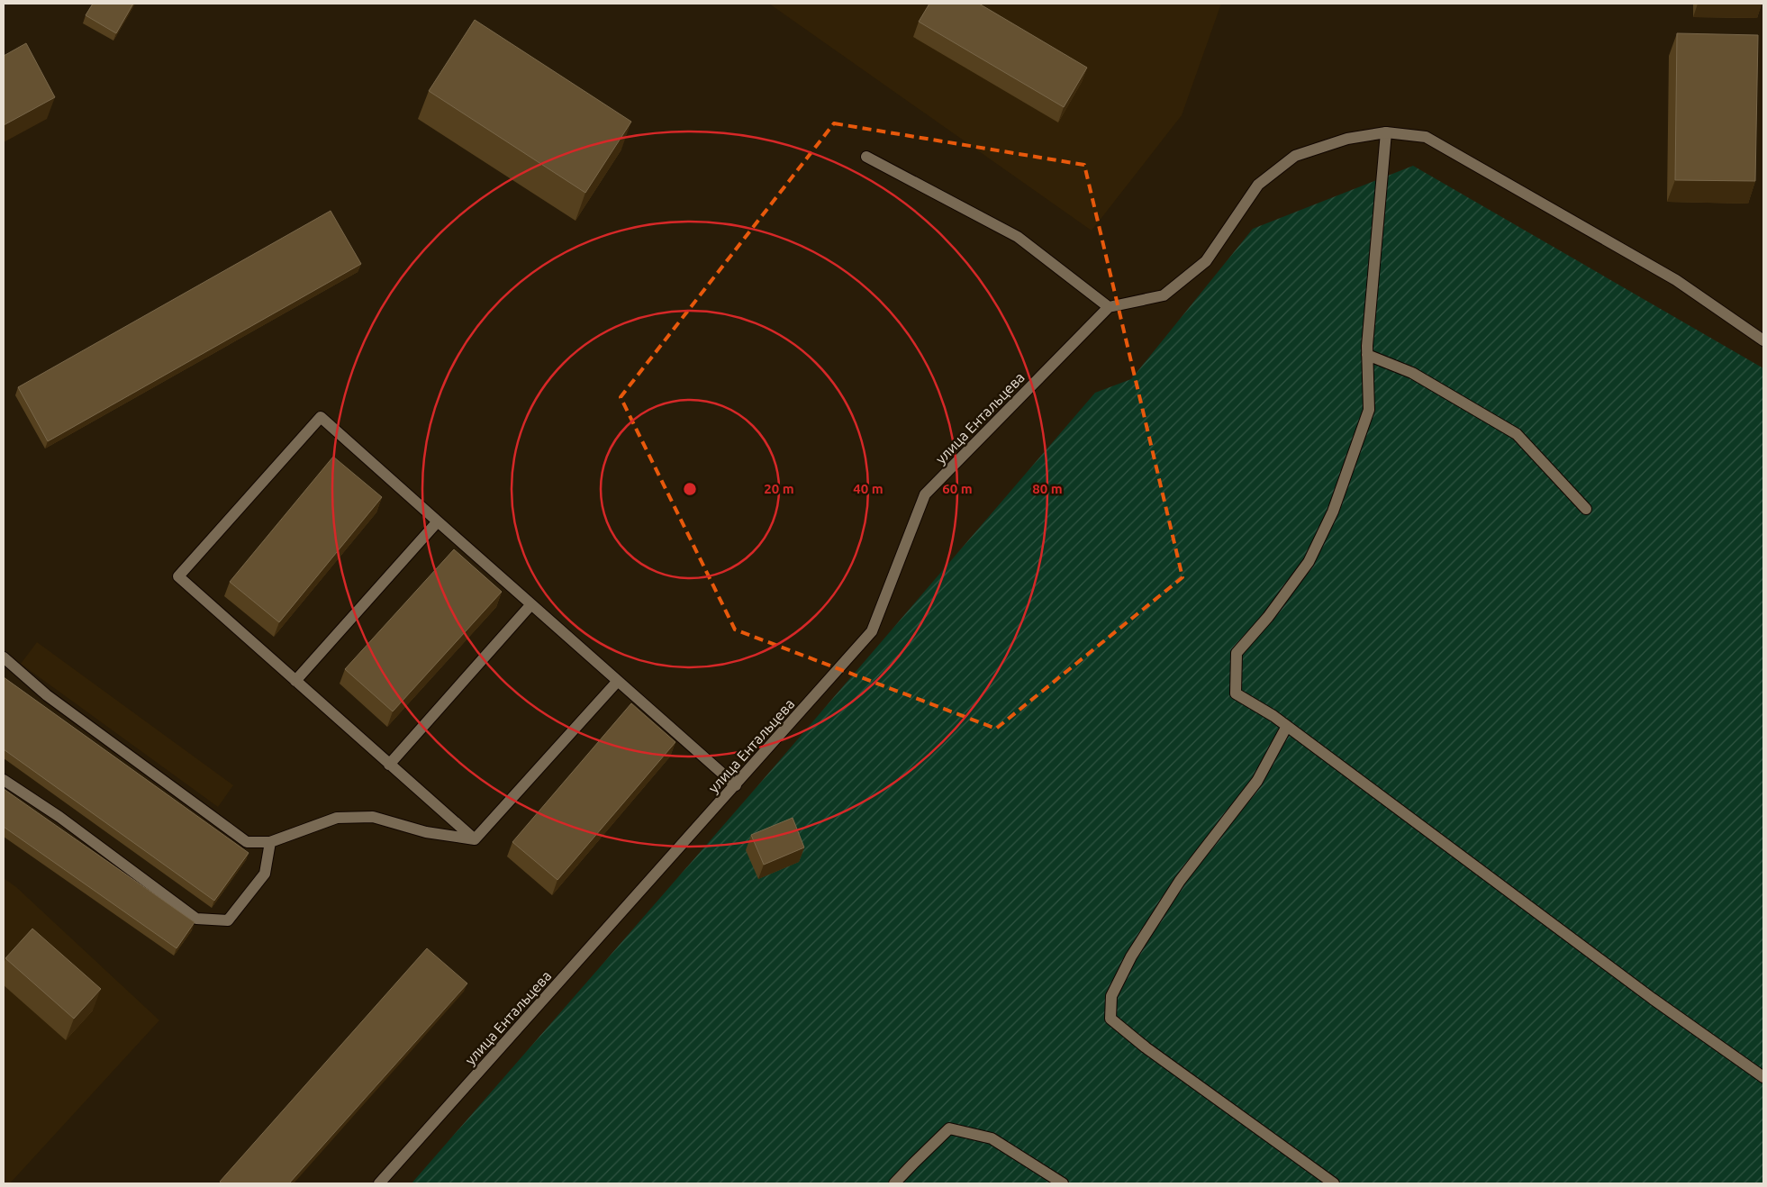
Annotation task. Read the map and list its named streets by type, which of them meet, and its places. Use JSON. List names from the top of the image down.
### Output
{
  "streets": {
    "street": ["улица Ентальцева"]
  },
  "rings": [
    "20 m",
    "40 m",
    "60 m",
    "80 m"
  ]
}
